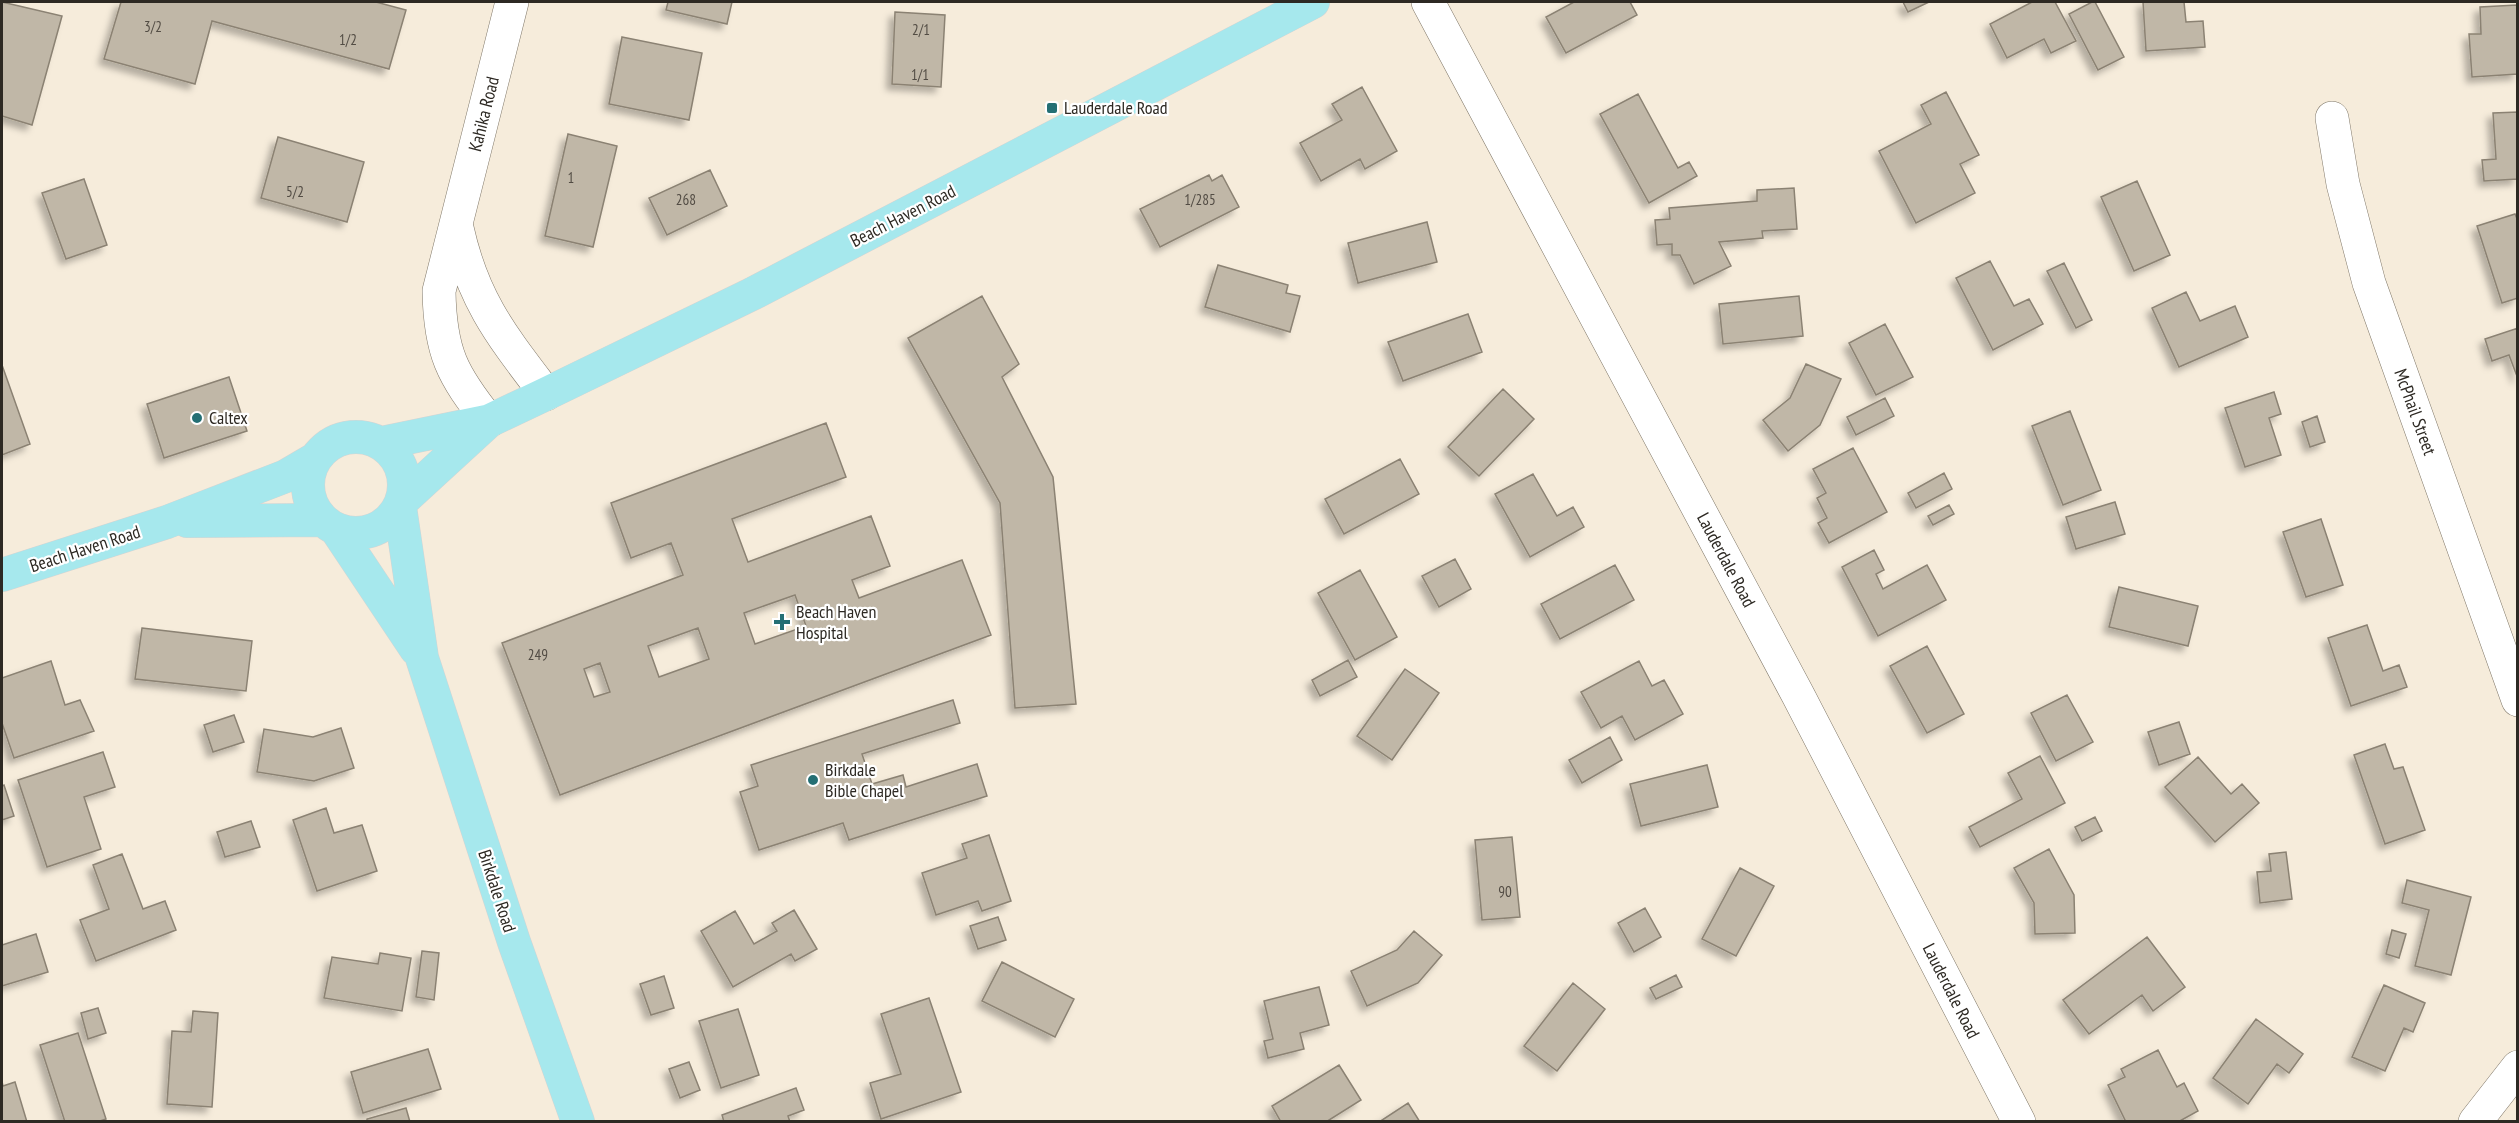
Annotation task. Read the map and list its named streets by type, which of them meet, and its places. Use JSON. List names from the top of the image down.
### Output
{
  "streets": {
    "main road": ["Beach Haven Road", "Birkdale Road"],
    "street": ["Kahika Road", "McPhail Street", "Lauderdale Road"]
  },
  "crossings": [
    ["Kahika Road", "Beach Haven Road"],
    ["Beach Haven Road", "Birkdale Road"]
  ],
  "places": {
    "transit": ["Lauderdale Road"],
    "other": ["Caltex", "Birkdale Bible Chapel"],
    "health": ["Beach Haven Hospital"]
  },
  "house_numbers": [
    "3/2",
    "2/1",
    "1/2",
    "1/1",
    "1",
    "5/2",
    "268",
    "1/285",
    "249",
    "90"
  ]
}
